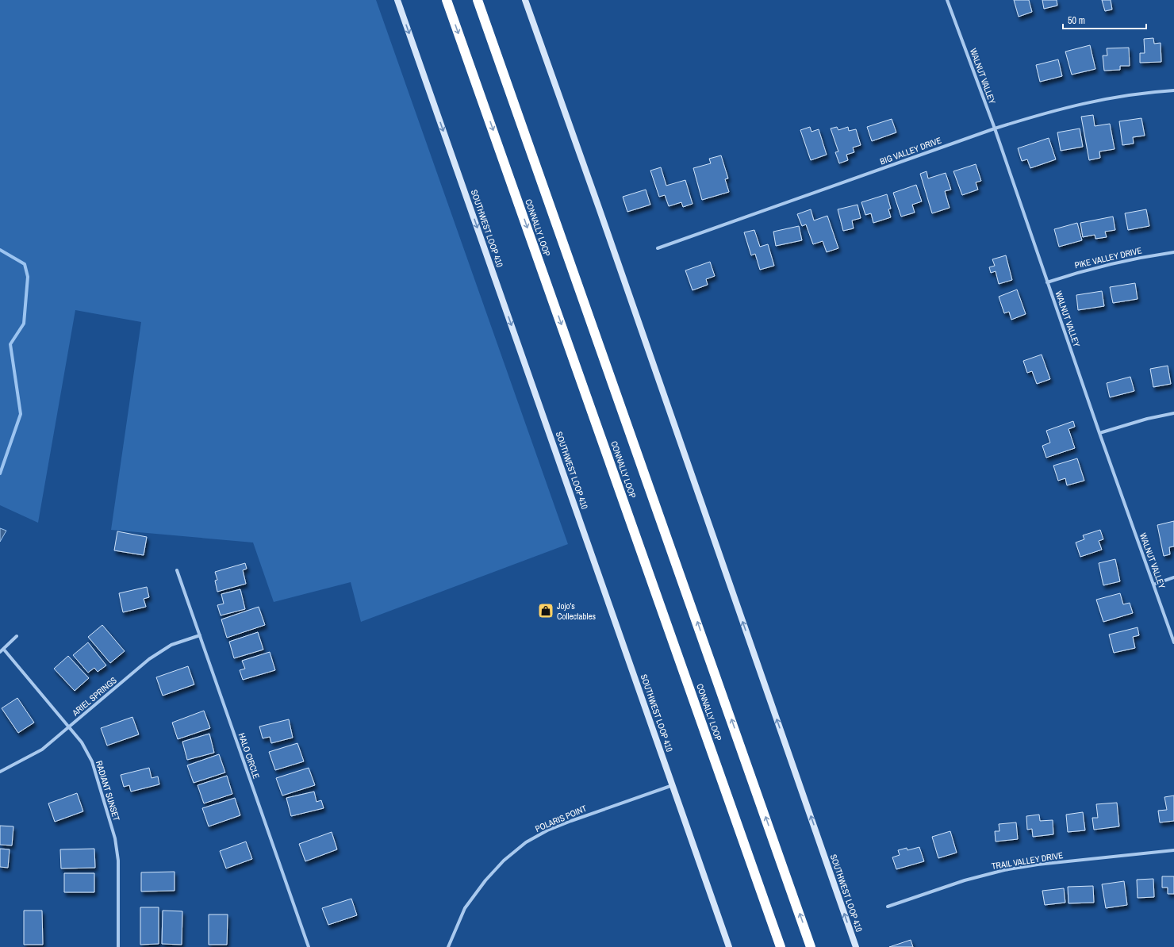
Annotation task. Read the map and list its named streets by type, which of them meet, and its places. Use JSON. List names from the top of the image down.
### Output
{
  "streets": {
    "highway": ["CONNALLY LOOP"],
    "main road": ["SOUTHWEST LOOP 410"],
    "street": [
      "WALNUT VALLEY",
      "BIG VALLEY DRIVE",
      "PIKE VALLEY DRIVE",
      "ARIEL SPRINGS",
      "HALO CIRCLE",
      "RADIANT SUNSET",
      "POLARIS POINT",
      "TRAIL VALLEY DRIVE"
    ]
  },
  "crossings": [
    ["WALNUT VALLEY", "BIG VALLEY DRIVE"],
    ["WALNUT VALLEY", "PIKE VALLEY DRIVE"],
    ["SOUTHWEST LOOP 410", "POLARIS POINT"],
    ["ARIEL SPRINGS", "HALO CIRCLE"],
    ["ARIEL SPRINGS", "RADIANT SUNSET"]
  ],
  "places": {
    "shop": ["Jojo's Collectables"]
  },
  "scale_bar": "50 m"
}
